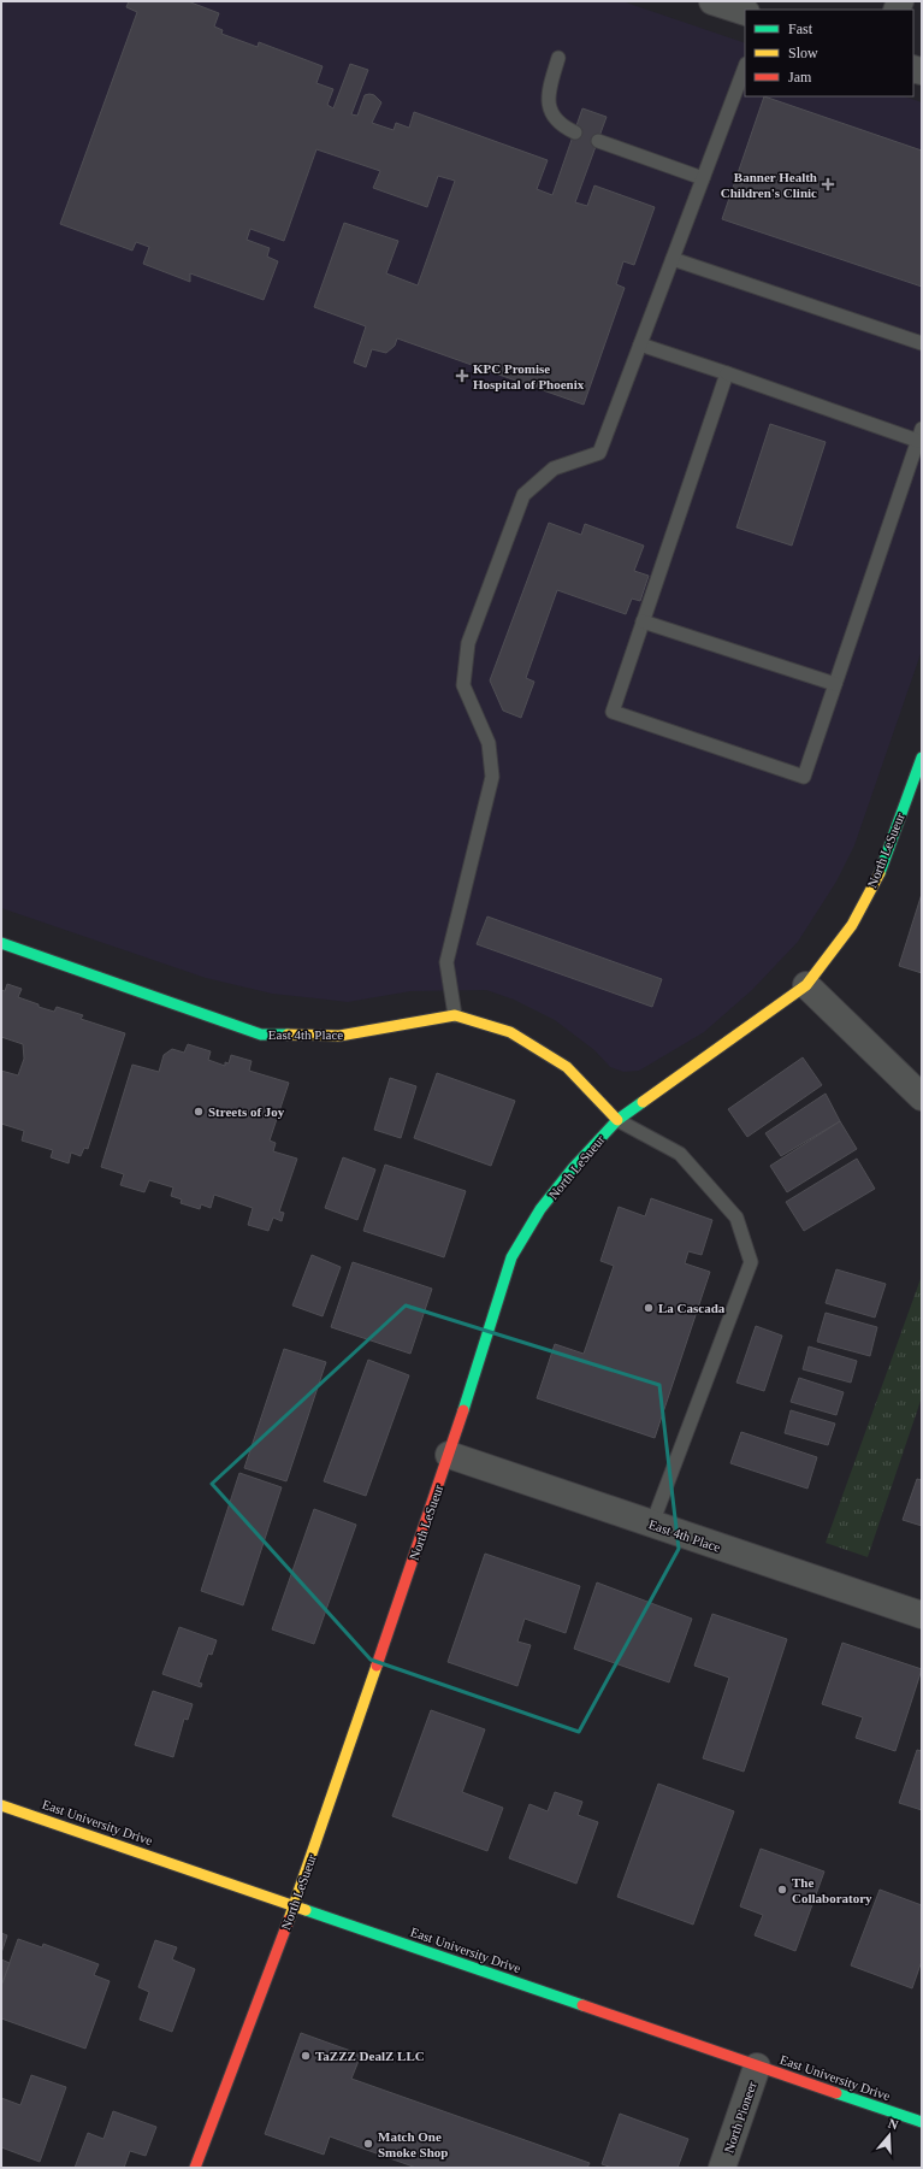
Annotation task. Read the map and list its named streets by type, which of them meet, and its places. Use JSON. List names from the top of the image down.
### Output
{
  "streets": {
    "street": [
      "North LeSueur",
      "East 4th Place",
      "East University Drive",
      "North Pioneer"
    ]
  },
  "crossings": [
    ["North LeSueur", "East 4th Place"],
    ["North LeSueur", "East University Drive"],
    ["East University Drive", "North Pioneer"]
  ],
  "places": {
    "health": ["Banner Health Children's Clinic", "KPC Promise Hospital of Phoenix"],
    "other": [
      "Streets of Joy",
      "La Cascada",
      "The Collaboratory",
      "TaZZZ DealZ LLC",
      "Match One Smoke Shop"
    ]
  },
  "legend": ["Fast", "Slow", "Jam"],
  "north": "top"
}
